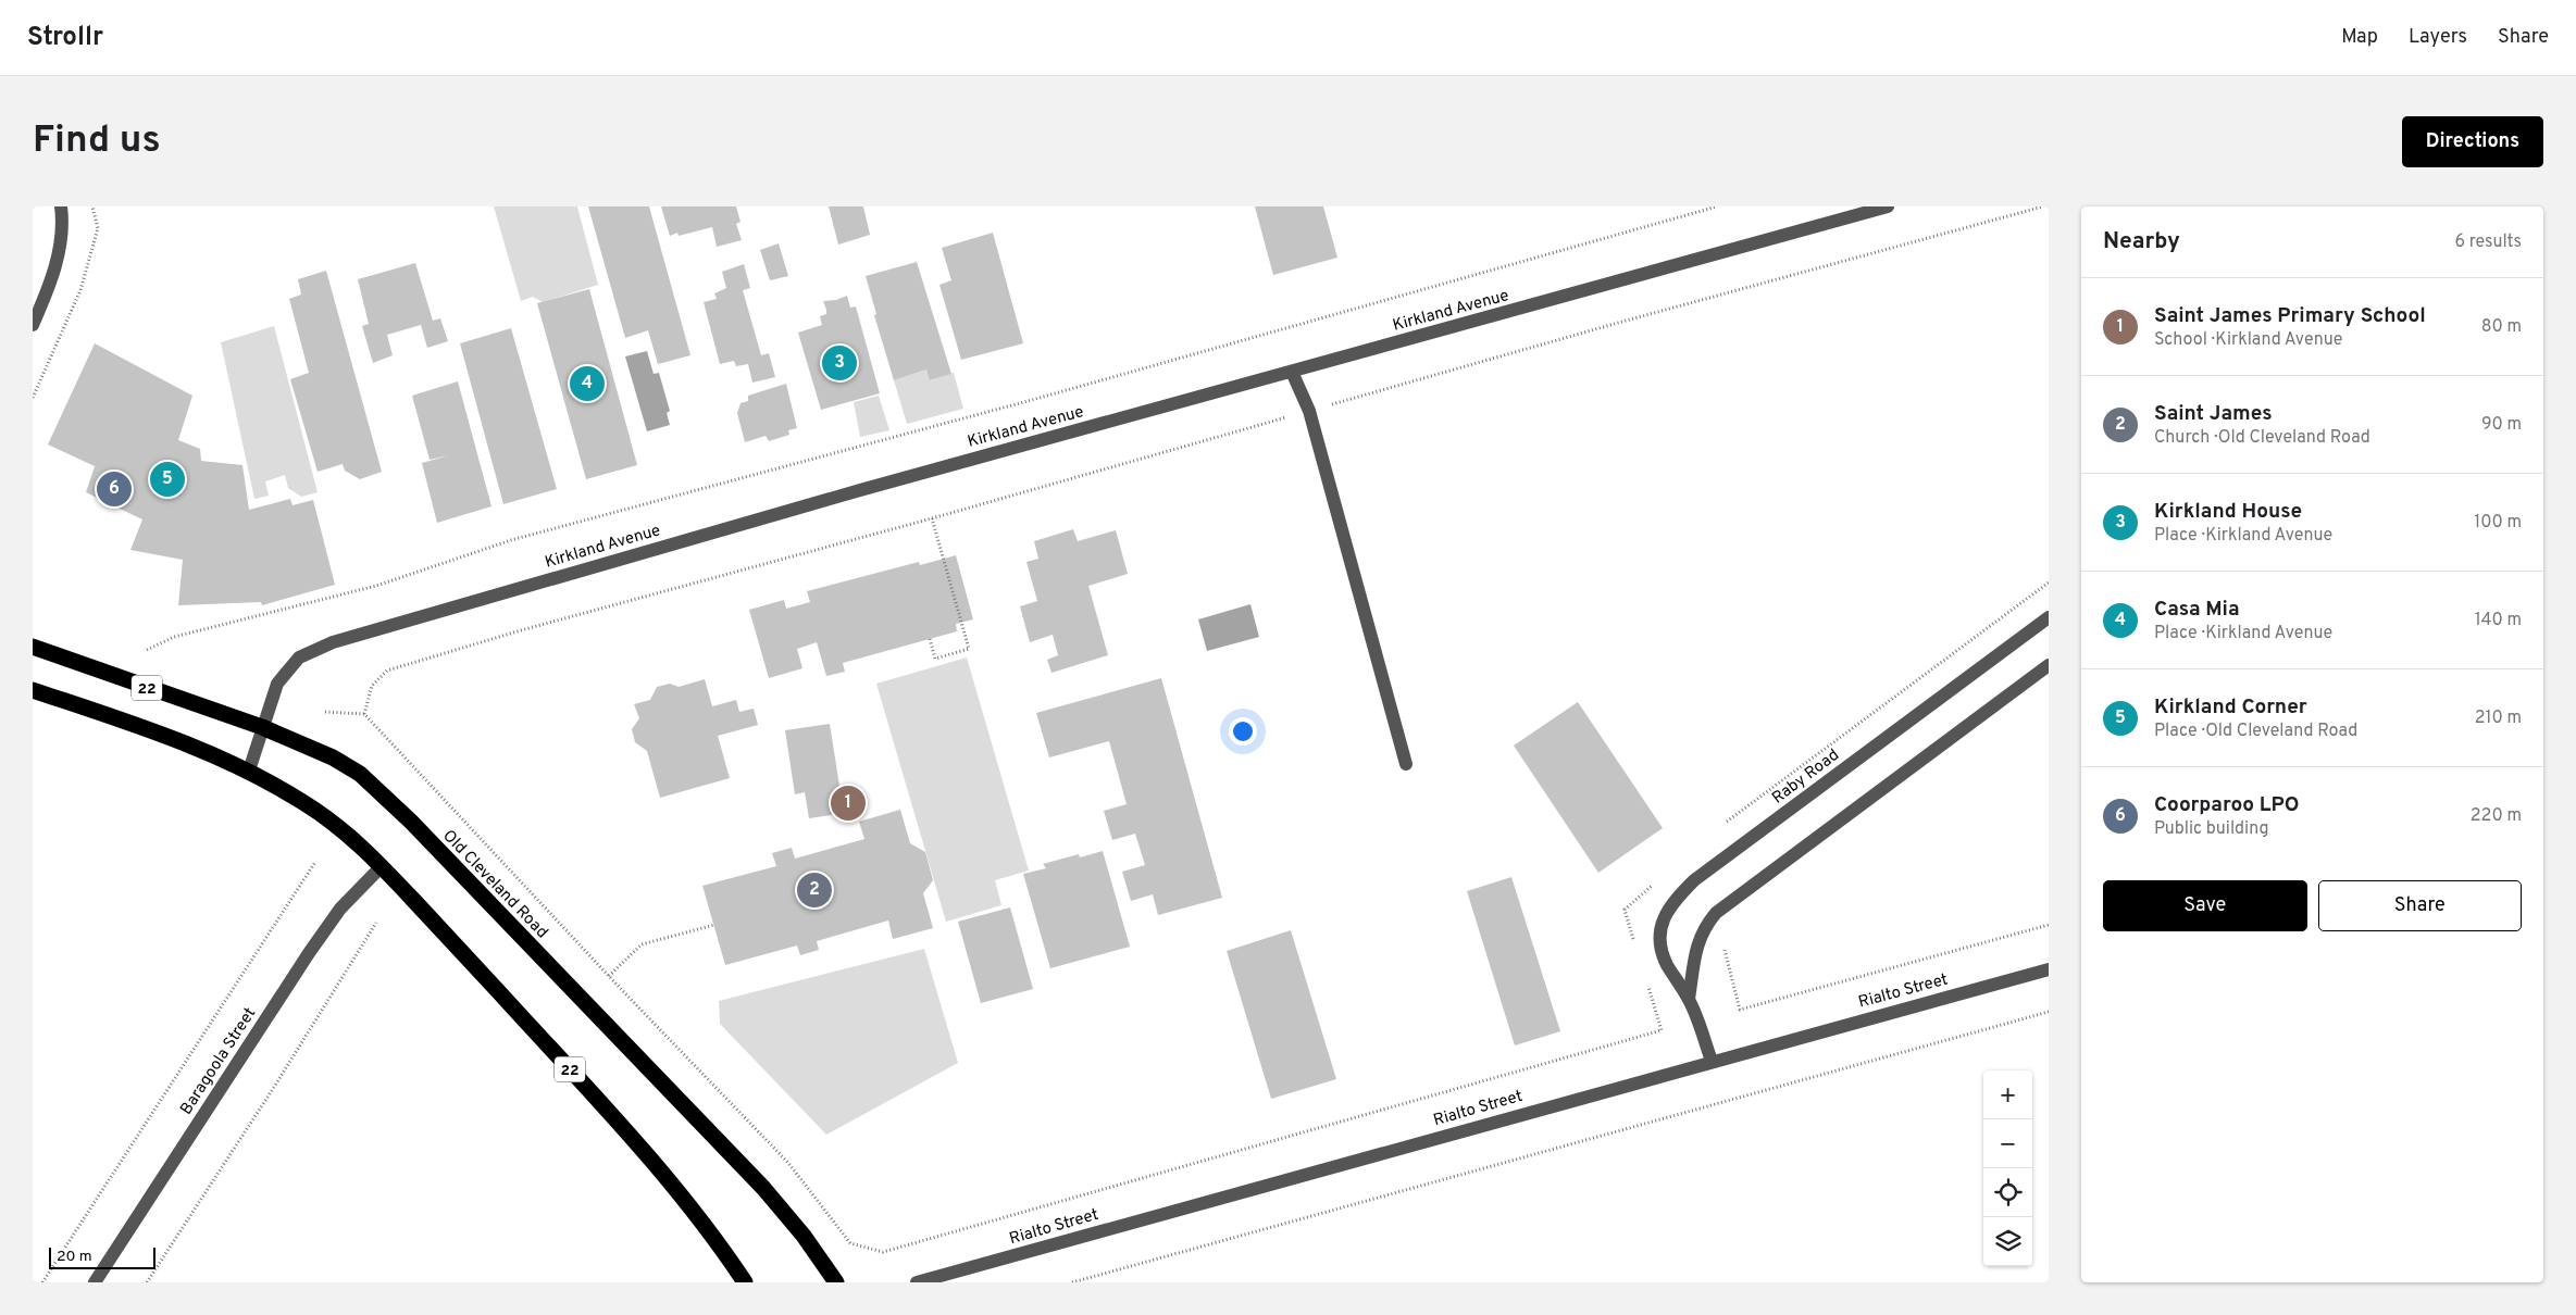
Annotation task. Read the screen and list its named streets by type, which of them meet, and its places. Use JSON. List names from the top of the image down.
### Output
{
  "streets": {
    "highway": ["22", "Old Cleveland Road"],
    "street": [
      "Kirkland Avenue",
      "Raby Road",
      "Rialto Street",
      "Baragoola Street"
    ]
  },
  "crossings": [
    ["Kirkland Avenue", "22"],
    ["Kirkland Avenue", "Old Cleveland Road"],
    ["22", "Baragoola Street"],
    ["Raby Road", "Rialto Street"]
  ],
  "scale_bar": "20 m",
  "page": {
    "header": "Strollr",
    "nav": ["Map", "Layers", "Share"],
    "buttons": [
      "Directions",
      ["Save", "Share"]
    ],
    "title": "Find us",
    "heading": ["Nearby", "6 results"],
    "list": [
      {
        "mark": "1",
        "name": "Saint James Primary School",
        "note": "School · Kirkland Avenue",
        "value": "80 m"
      },
      {
        "mark": "2",
        "name": "Saint James",
        "note": "Church · Old Cleveland Road",
        "value": "90 m"
      },
      {
        "mark": "3",
        "name": "Kirkland House",
        "note": "Place · Kirkland Avenue",
        "value": "100 m"
      },
      {
        "mark": "4",
        "name": "Casa Mia",
        "note": "Place · Kirkland Avenue",
        "value": "140 m"
      },
      {
        "mark": "5",
        "name": "Kirkland Corner",
        "note": "Place · Old Cleveland Road",
        "value": "210 m"
      },
      {
        "mark": "6",
        "name": "Coorparoo LPO",
        "note": "Public building",
        "value": "220 m"
      }
    ],
    "pins": [
      "3",
      "4",
      "5",
      "6",
      "1",
      "2"
    ],
    "map_buttons": ["+", "−"],
    "scale": "20 m"
  }
}
